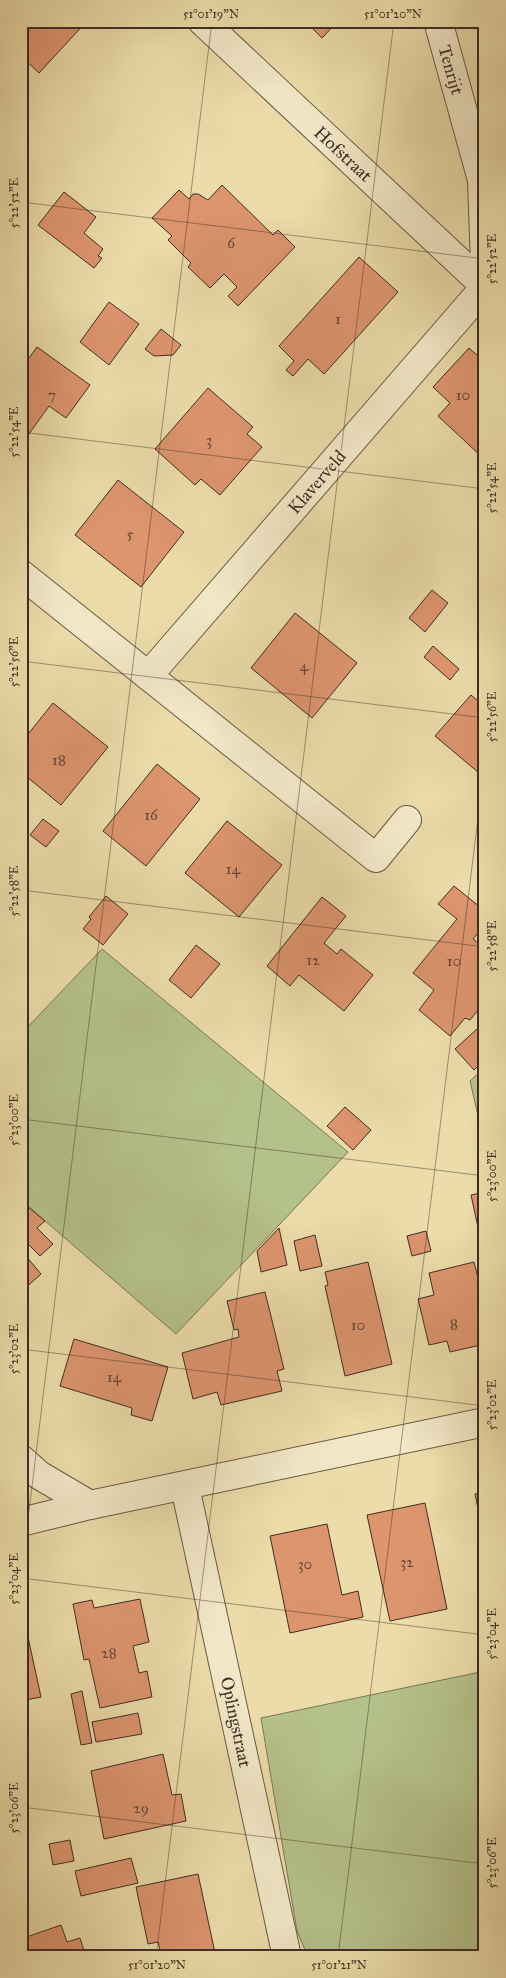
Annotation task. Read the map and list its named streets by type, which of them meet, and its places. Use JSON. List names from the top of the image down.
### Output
{
  "streets": {
    "street": [
      "Tenrijt",
      "Hofstraat",
      "Klaverveld",
      "Oplingstraat"
    ]
  },
  "crossings": [
    ["Hofstraat", "Klaverveld"]
  ],
  "house_numbers": [
    "6",
    "1",
    "7",
    "10",
    "3",
    "5",
    "4",
    "18",
    "16",
    "14",
    "12",
    "10",
    "8",
    "10",
    "14",
    "32",
    "30",
    "28",
    "29"
  ],
  "coordinates": [
    "51°01'19\"N",
    "51°01'20\"N",
    "5°22'52\"E",
    "5°22'54\"E",
    "5°22'56\"E",
    "5°22'58\"E",
    "5°23'00\"E",
    "5°23'02\"E",
    "5°23'04\"E",
    "5°23'06\"E",
    "51°01'21\"N"
  ]
}
